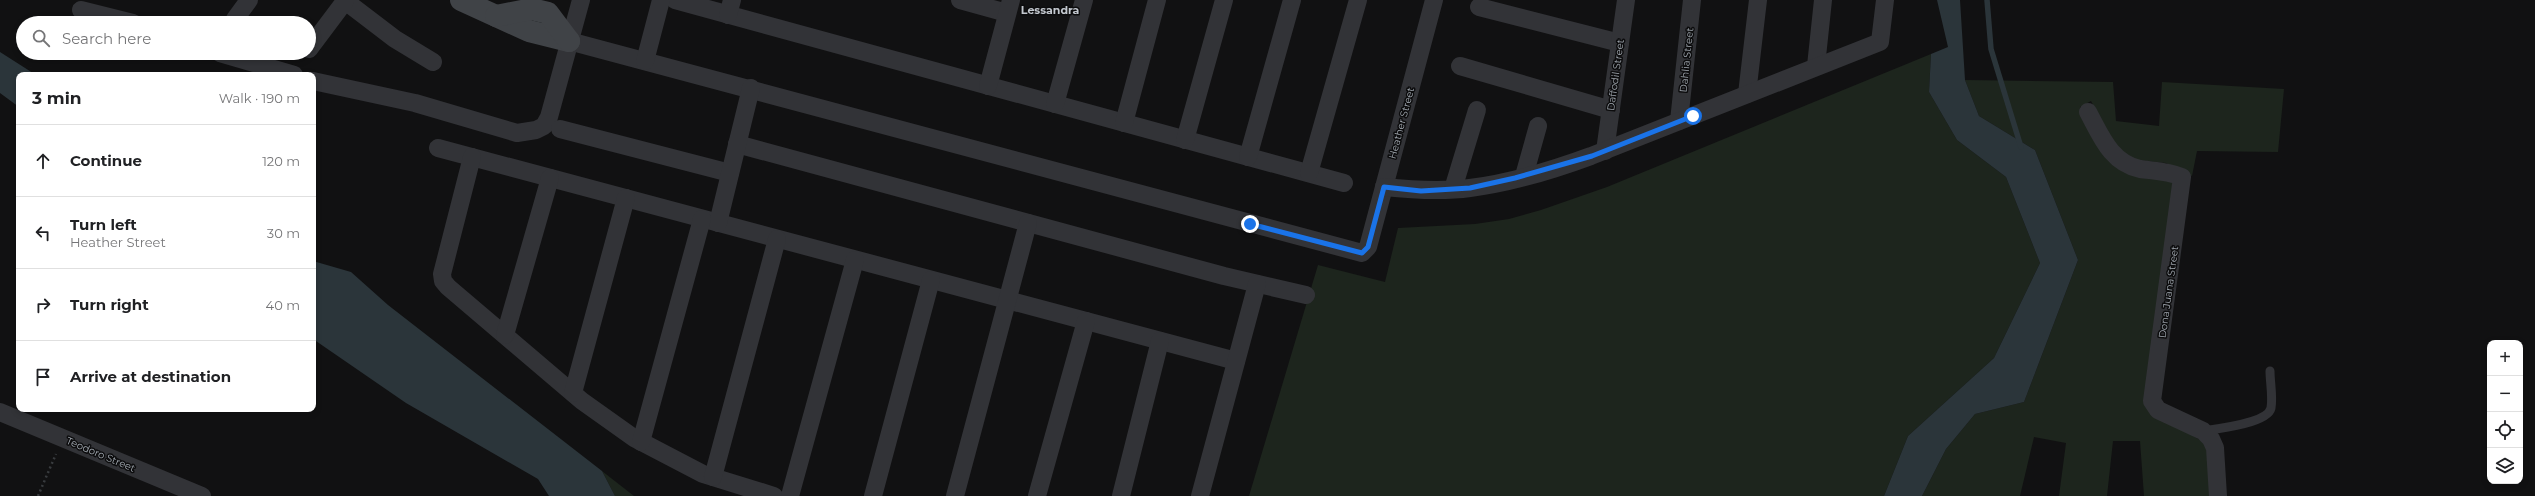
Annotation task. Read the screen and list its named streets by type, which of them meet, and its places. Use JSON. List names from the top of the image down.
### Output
{
  "streets": {
    "street": [
      "Dahlia Street",
      "Daffodil Street",
      "Heather Street",
      "Dona Juana Street",
      "Teodoro Street"
    ]
  },
  "districts": ["Lessandra"],
  "page": {
    "search": "Search here",
    "heading": ["3 min", "Walk · 190 m"],
    "list": [
      ["Continue", "120 m"],
      ["Turn left", "Heather Street", "30 m"],
      ["Turn right", "40 m"],
      "Arrive at destination"
    ],
    "map_buttons": ["+", "−"]
  }
}
